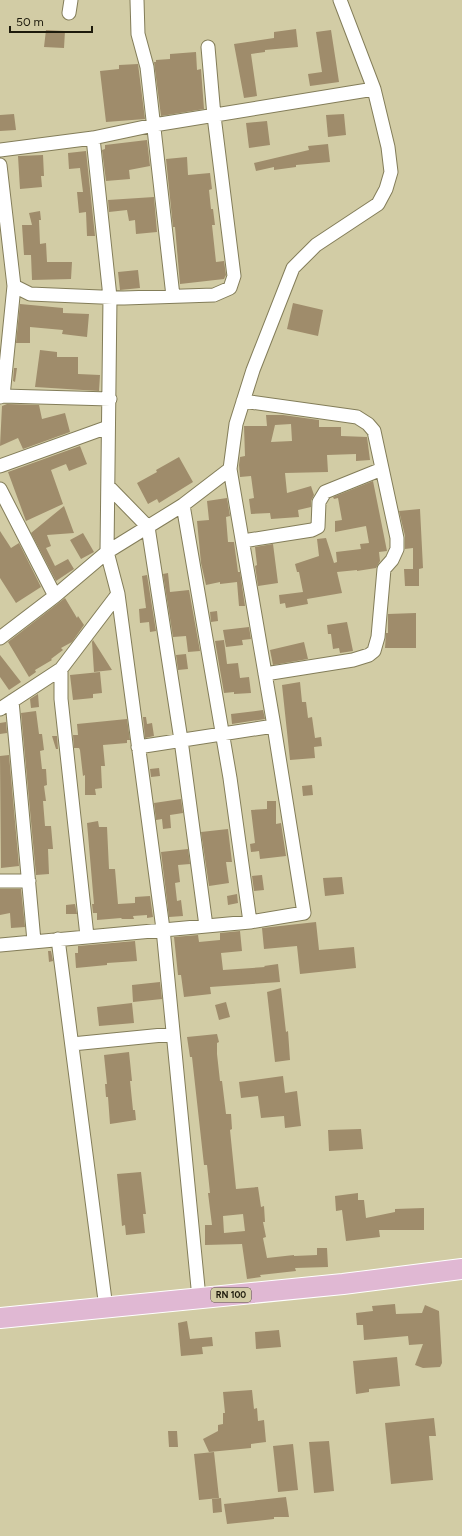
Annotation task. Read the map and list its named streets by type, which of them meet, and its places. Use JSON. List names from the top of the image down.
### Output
{
  "streets": {
    "main road": ["RN 100"]
  },
  "scale_bar": "50 m"
}
